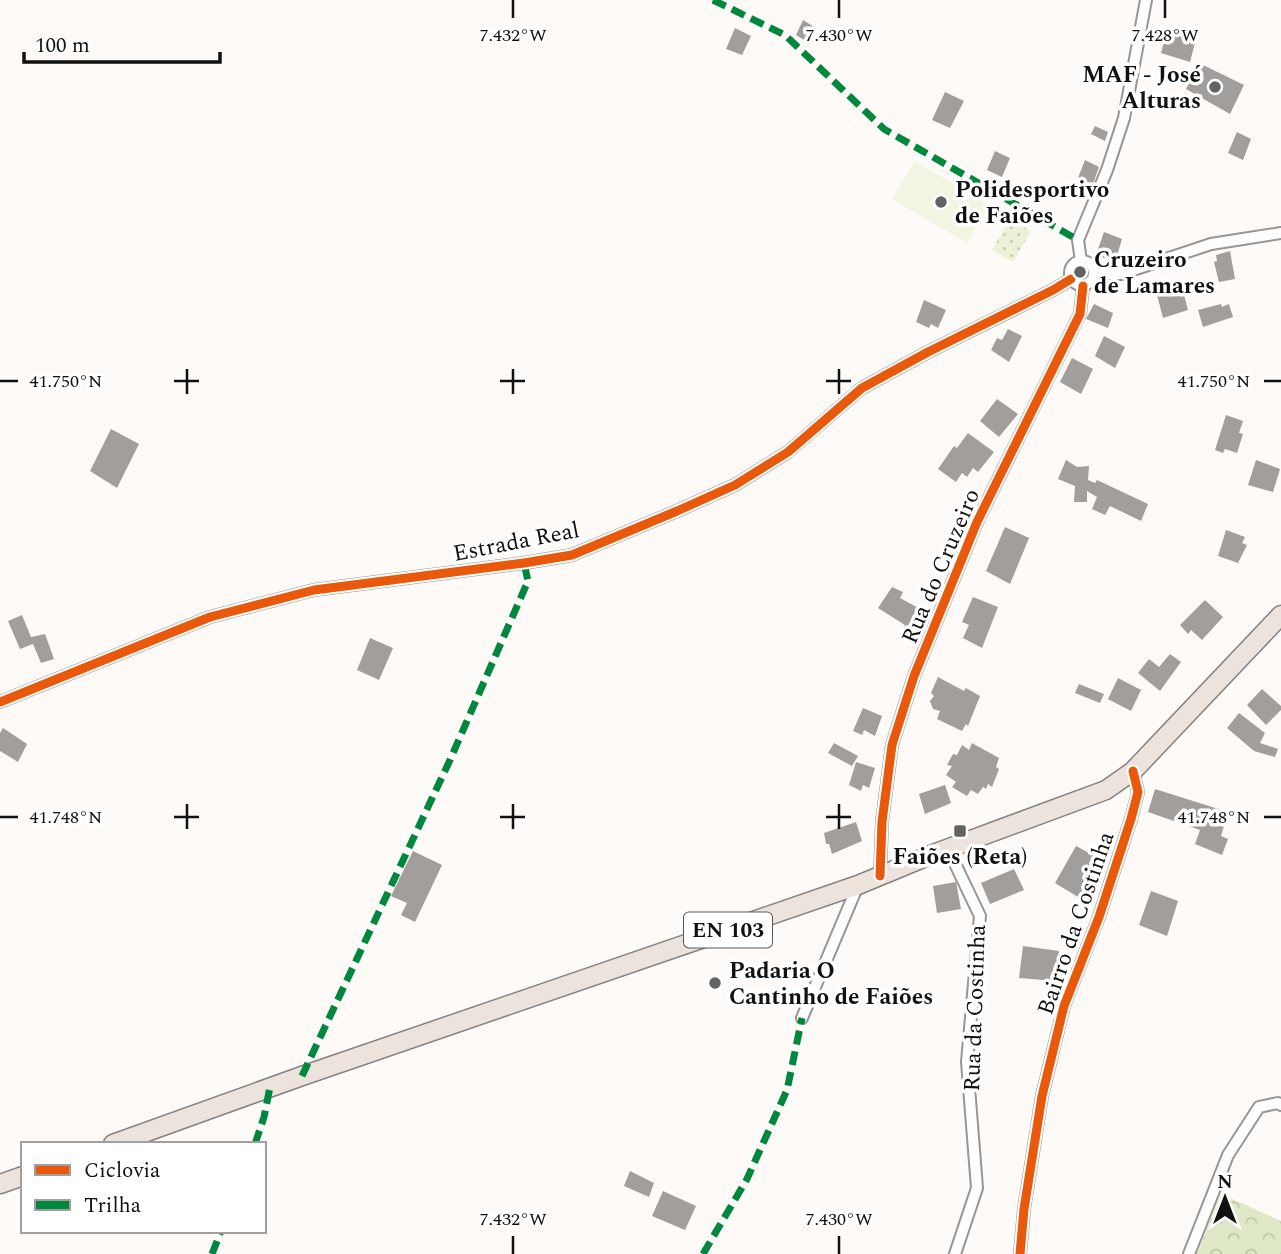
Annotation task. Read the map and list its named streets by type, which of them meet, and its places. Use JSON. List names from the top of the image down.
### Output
{
  "streets": {
    "main road": ["EN 103"],
    "street": [
      "Estrada Real",
      "Rua do Cruzeiro",
      "Bairro da Costinha",
      "Rua da Costinha"
    ]
  },
  "crossings": [
    ["Estrada Real", "Rua do Cruzeiro"],
    ["Rua do Cruzeiro", "EN 103"],
    ["Bairro da Costinha", "EN 103"],
    ["EN 103", "Rua da Costinha"]
  ],
  "places": {
    "other": [
      "MAF - José Alturas",
      "Polidesportivo de Faiões",
      "Cruzeiro de Lamares",
      "Padaria O Cantinho de Faiões"
    ],
    "transit": ["Faiões (Reta)"]
  },
  "legend": ["Ciclovia", "Trilha"],
  "scale_bar": "100 m",
  "north": "top",
  "coordinates": [
    "7.432°W",
    "7.430°W",
    "7.428°W",
    "41.750°N",
    "41.748°N"
  ]
}
